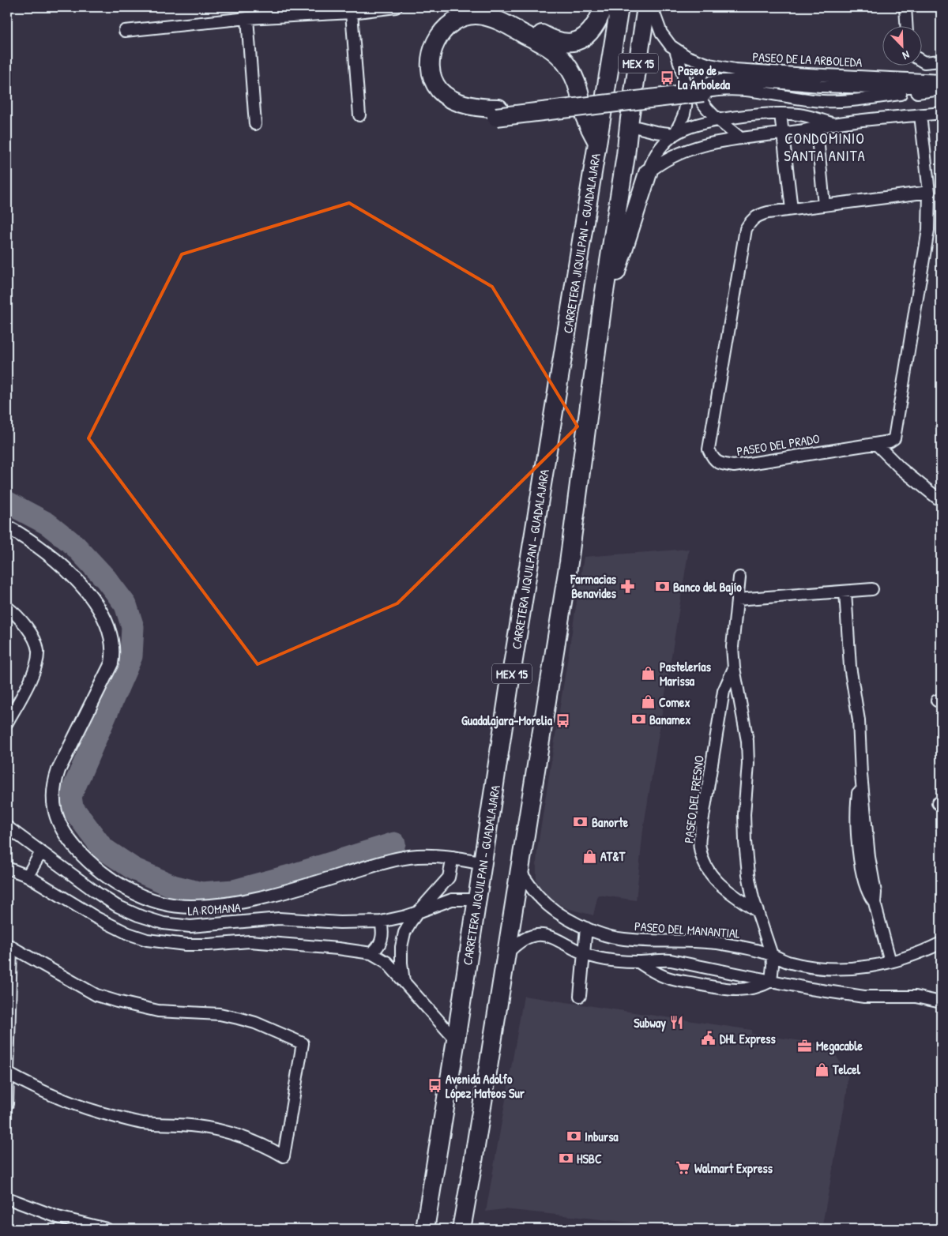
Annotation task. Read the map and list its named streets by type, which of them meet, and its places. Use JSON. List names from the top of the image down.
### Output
{
  "streets": {
    "highway": ["MEX 15", "CARRETERA JIQUILPAN - GUADALAJARA"],
    "street": [
      "PASEO DE LA ARBOLEDA",
      "PASEO DEL PRADO",
      "PASEO DEL FRESNO",
      "LA ROMANA",
      "PASEO DEL MANANTIAL"
    ]
  },
  "crossings": [
    ["PASEO DE LA ARBOLEDA", "MEX 15"],
    ["PASEO DE LA ARBOLEDA", "PASEO DEL PRADO"],
    ["MEX 15", "PASEO DEL MANANTIAL"],
    ["CARRETERA JIQUILPAN - GUADALAJARA", "LA ROMANA"],
    ["PASEO DEL FRESNO", "PASEO DEL MANANTIAL"]
  ],
  "districts": ["CONDOMINIO SANTA ANITA"],
  "places": {
    "bus stop": ["Paseo de La Arboleda", "Guadalajara-Morelia", "Avenida Adolfo López Mateos Sur"],
    "pharmacy": ["Farmacias Benavides"],
    "bank": [
      "Banco del Bajío",
      "Banamex",
      "Banorte",
      "Inbursa",
      "HSBC"
    ],
    "shop": [
      "Pastelerías Marissa",
      "Comex",
      "AT&T",
      "Telcel"
    ],
    "restaurant": ["Subway"],
    "public building": ["DHL Express"],
    "office": ["Megacable"],
    "supermarket": ["Walmart Express"]
  },
  "north": "bottom right"
}
